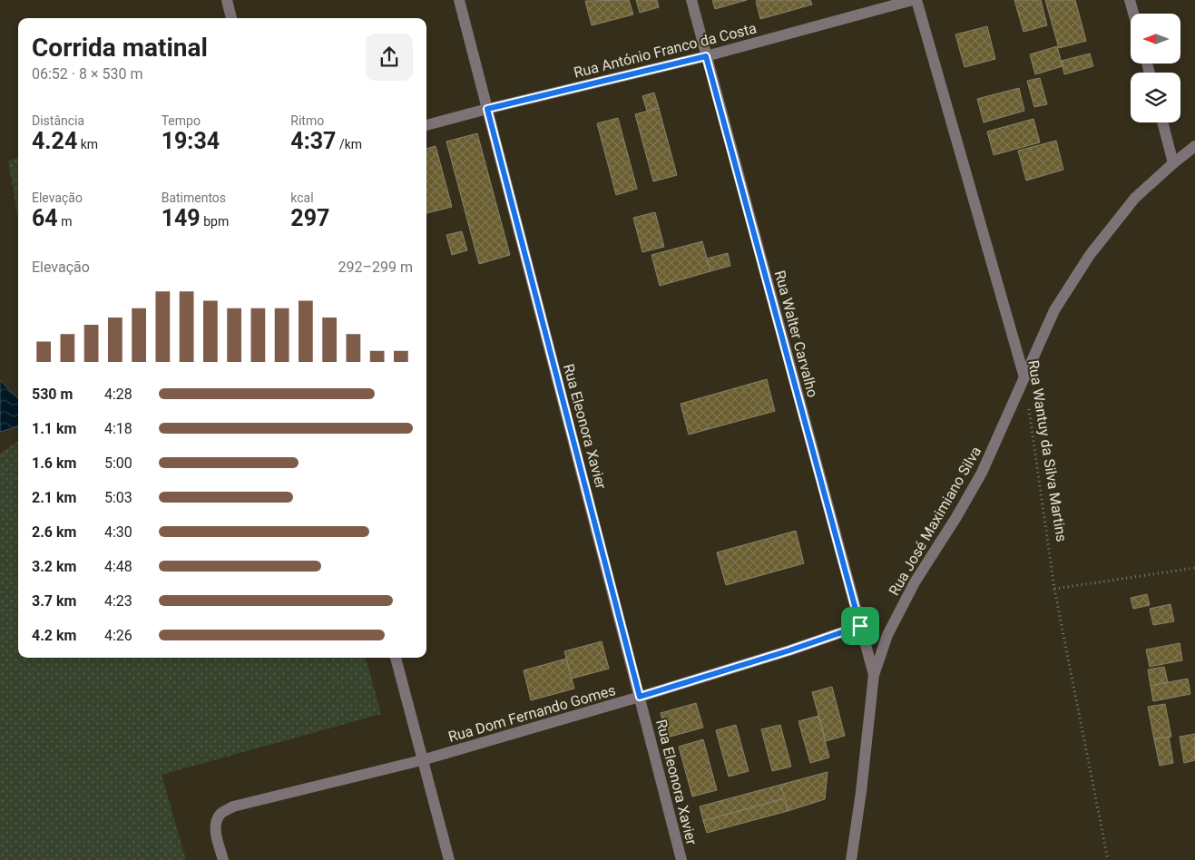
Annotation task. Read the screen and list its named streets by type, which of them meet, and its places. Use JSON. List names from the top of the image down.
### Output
{
  "streets": {
    "street": [
      "Rua António Franco da Costa",
      "Rua Walter Carvalho",
      "Rua Eleonora Xavier",
      "Rua Wantuy da Silva Martins",
      "Rua José Maximiano Silva",
      "Rua Dom Fernando Gomes"
    ]
  },
  "crossings": [
    ["Rua António Franco da Costa", "Rua Walter Carvalho"],
    ["Rua António Franco da Costa", "Rua Eleonora Xavier"],
    ["Rua Walter Carvalho", "Rua José Maximiano Silva"],
    ["Rua Walter Carvalho", "Rua Dom Fernando Gomes"],
    ["Rua Eleonora Xavier", "Rua Dom Fernando Gomes"],
    ["Rua Wantuy da Silva Martins", "Rua José Maximiano Silva"]
  ],
  "north": "left",
  "page": {
    "heading": ["Corrida matinal", "06:52 · 8 × 530 m"],
    "stats": [
      ["Distância", "4.24 km"],
      ["Tempo", "19:34"],
      ["Ritmo", "4:37 /km"],
      ["Elevação", "64 m"],
      ["Batimentos", "149 bpm"],
      ["kcal", "297"]
    ],
    "chart": ["Elevação", "292–299 m"],
    "list": [
      {
        "name": "530 m",
        "note": "4:28"
      },
      {
        "name": "1.1 km",
        "note": "4:18"
      },
      {
        "name": "1.6 km",
        "note": "5:00"
      },
      {
        "name": "2.1 km",
        "note": "5:03"
      },
      {
        "name": "2.6 km",
        "note": "4:30"
      },
      {
        "name": "3.2 km",
        "note": "4:48"
      },
      {
        "name": "3.7 km",
        "note": "4:23"
      },
      {
        "name": "4.2 km",
        "note": "4:26"
      }
    ]
  }
}
